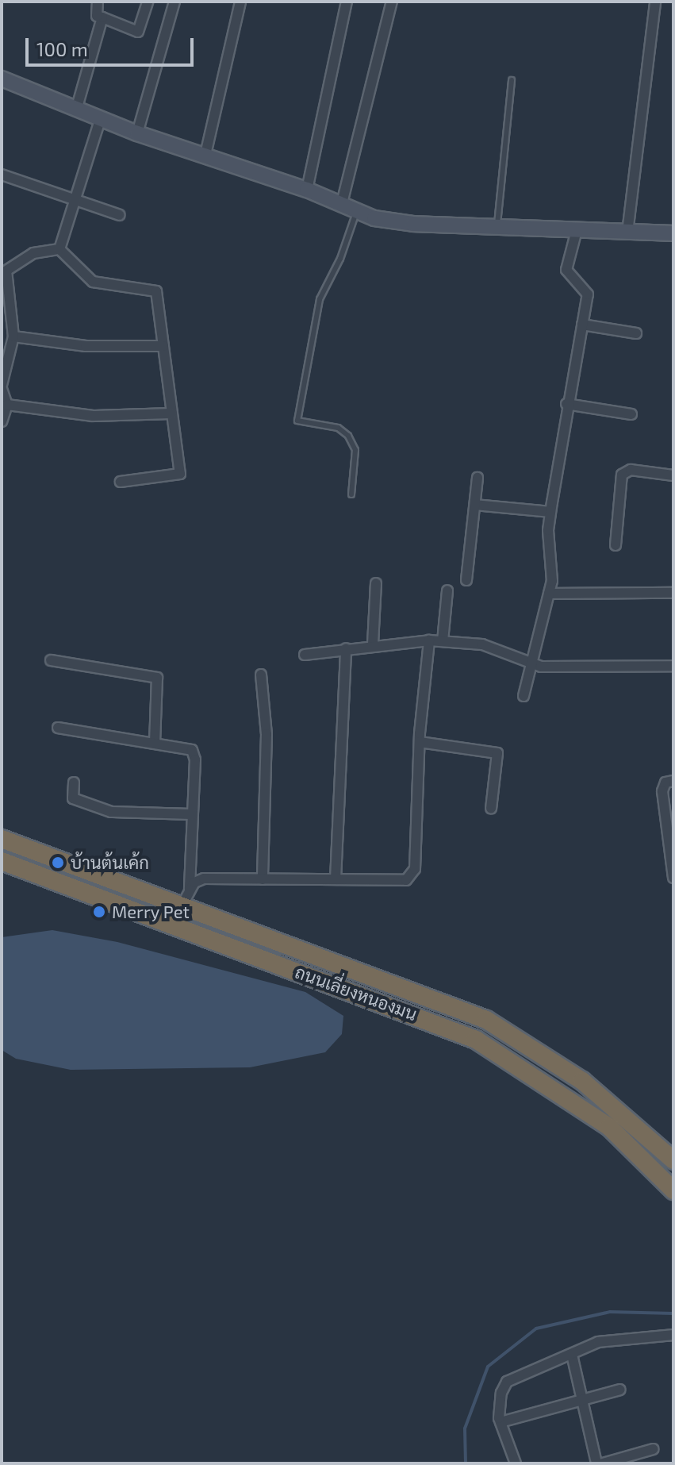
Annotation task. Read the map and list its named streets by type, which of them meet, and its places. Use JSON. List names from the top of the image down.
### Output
{
  "streets": {
    "highway": ["ถนนเลี่ยงหนองมน"]
  },
  "places": ["บ้านต้นเค้ก", "Merry Pet"],
  "scale_bar": "100 m"
}
